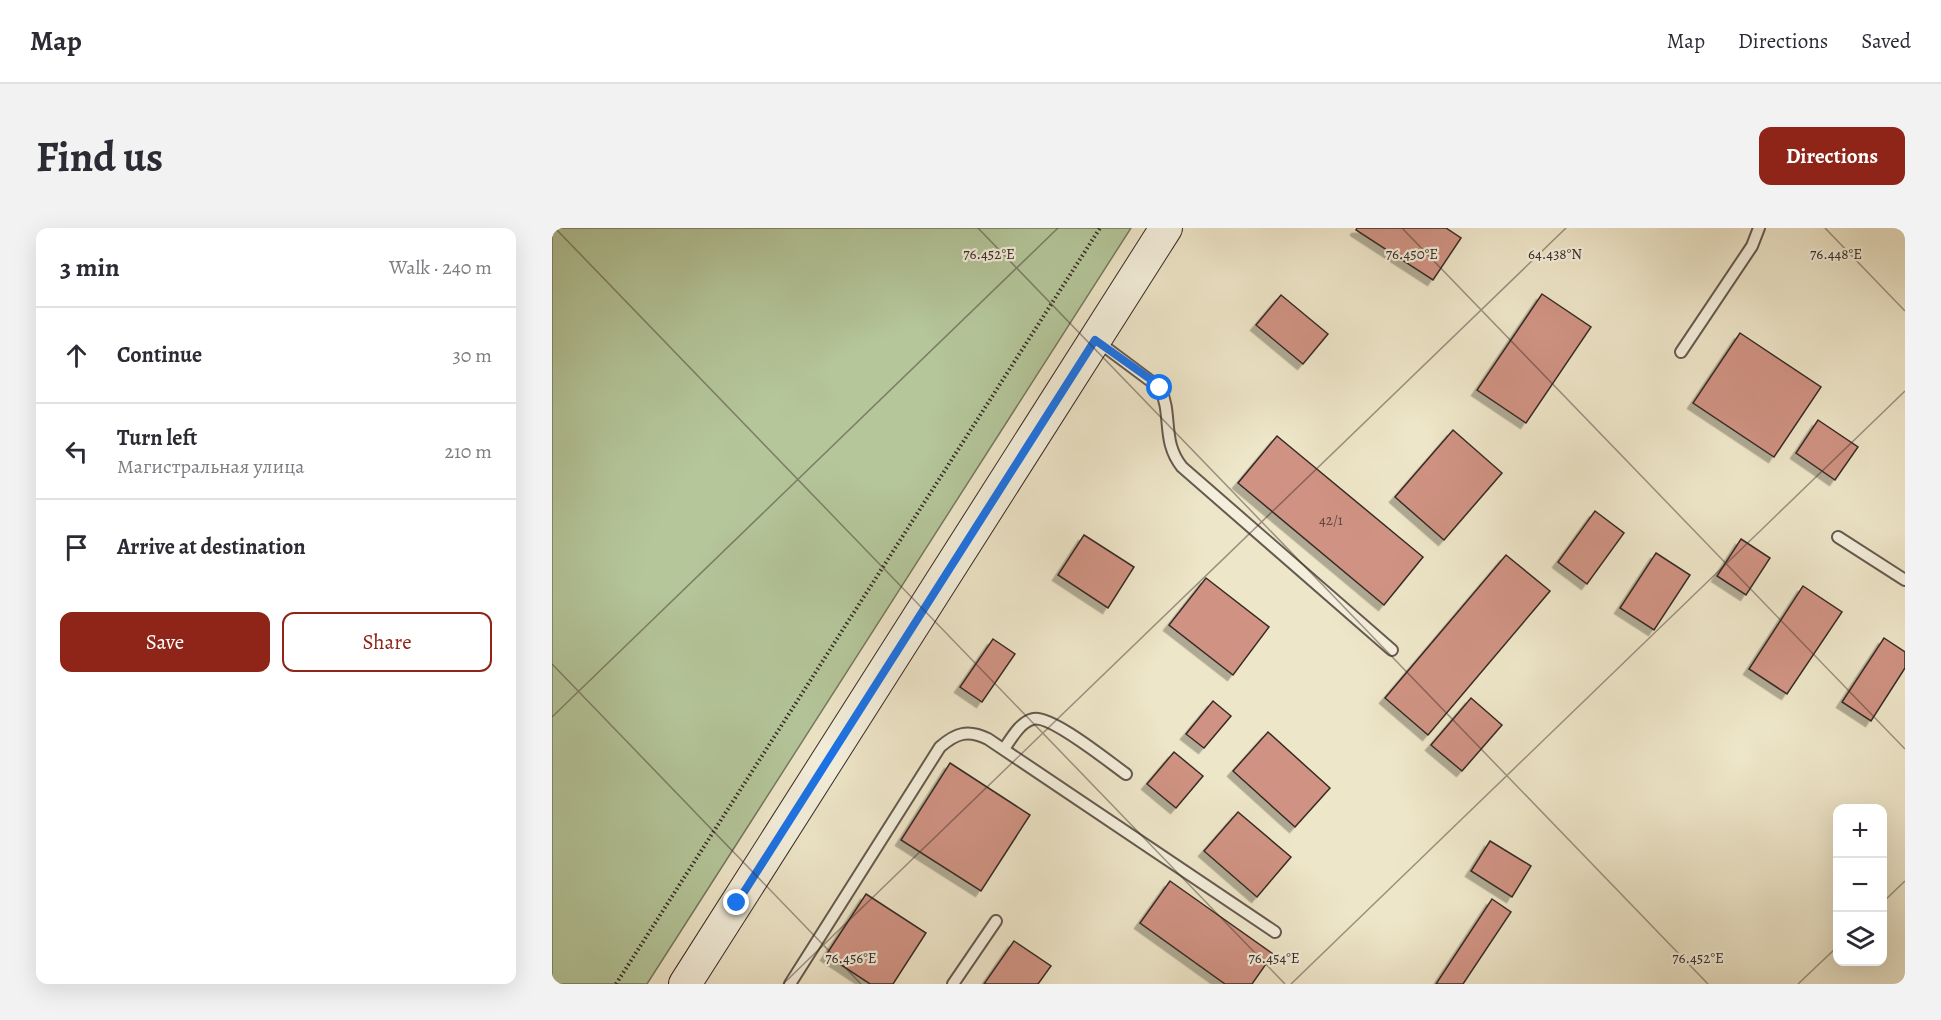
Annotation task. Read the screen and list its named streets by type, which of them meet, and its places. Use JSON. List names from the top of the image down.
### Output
{
  "house_numbers": ["42/1"],
  "page": {
    "header": "Map",
    "nav": ["Map", "Directions", "Saved"],
    "buttons": [
      "Directions",
      ["Save", "Share"]
    ],
    "title": "Find us",
    "heading": ["3 min", "Walk · 240 m"],
    "list": [
      ["Continue", "30 m"],
      ["Turn left", "Магистральная улица", "210 m"],
      "Arrive at destination"
    ],
    "map_buttons": ["+", "−"]
  },
  "coordinates": [
    "64.438°N",
    "76.448°E",
    "76.452°E",
    "76.450°E",
    "76.456°E",
    "76.454°E"
  ]
}
